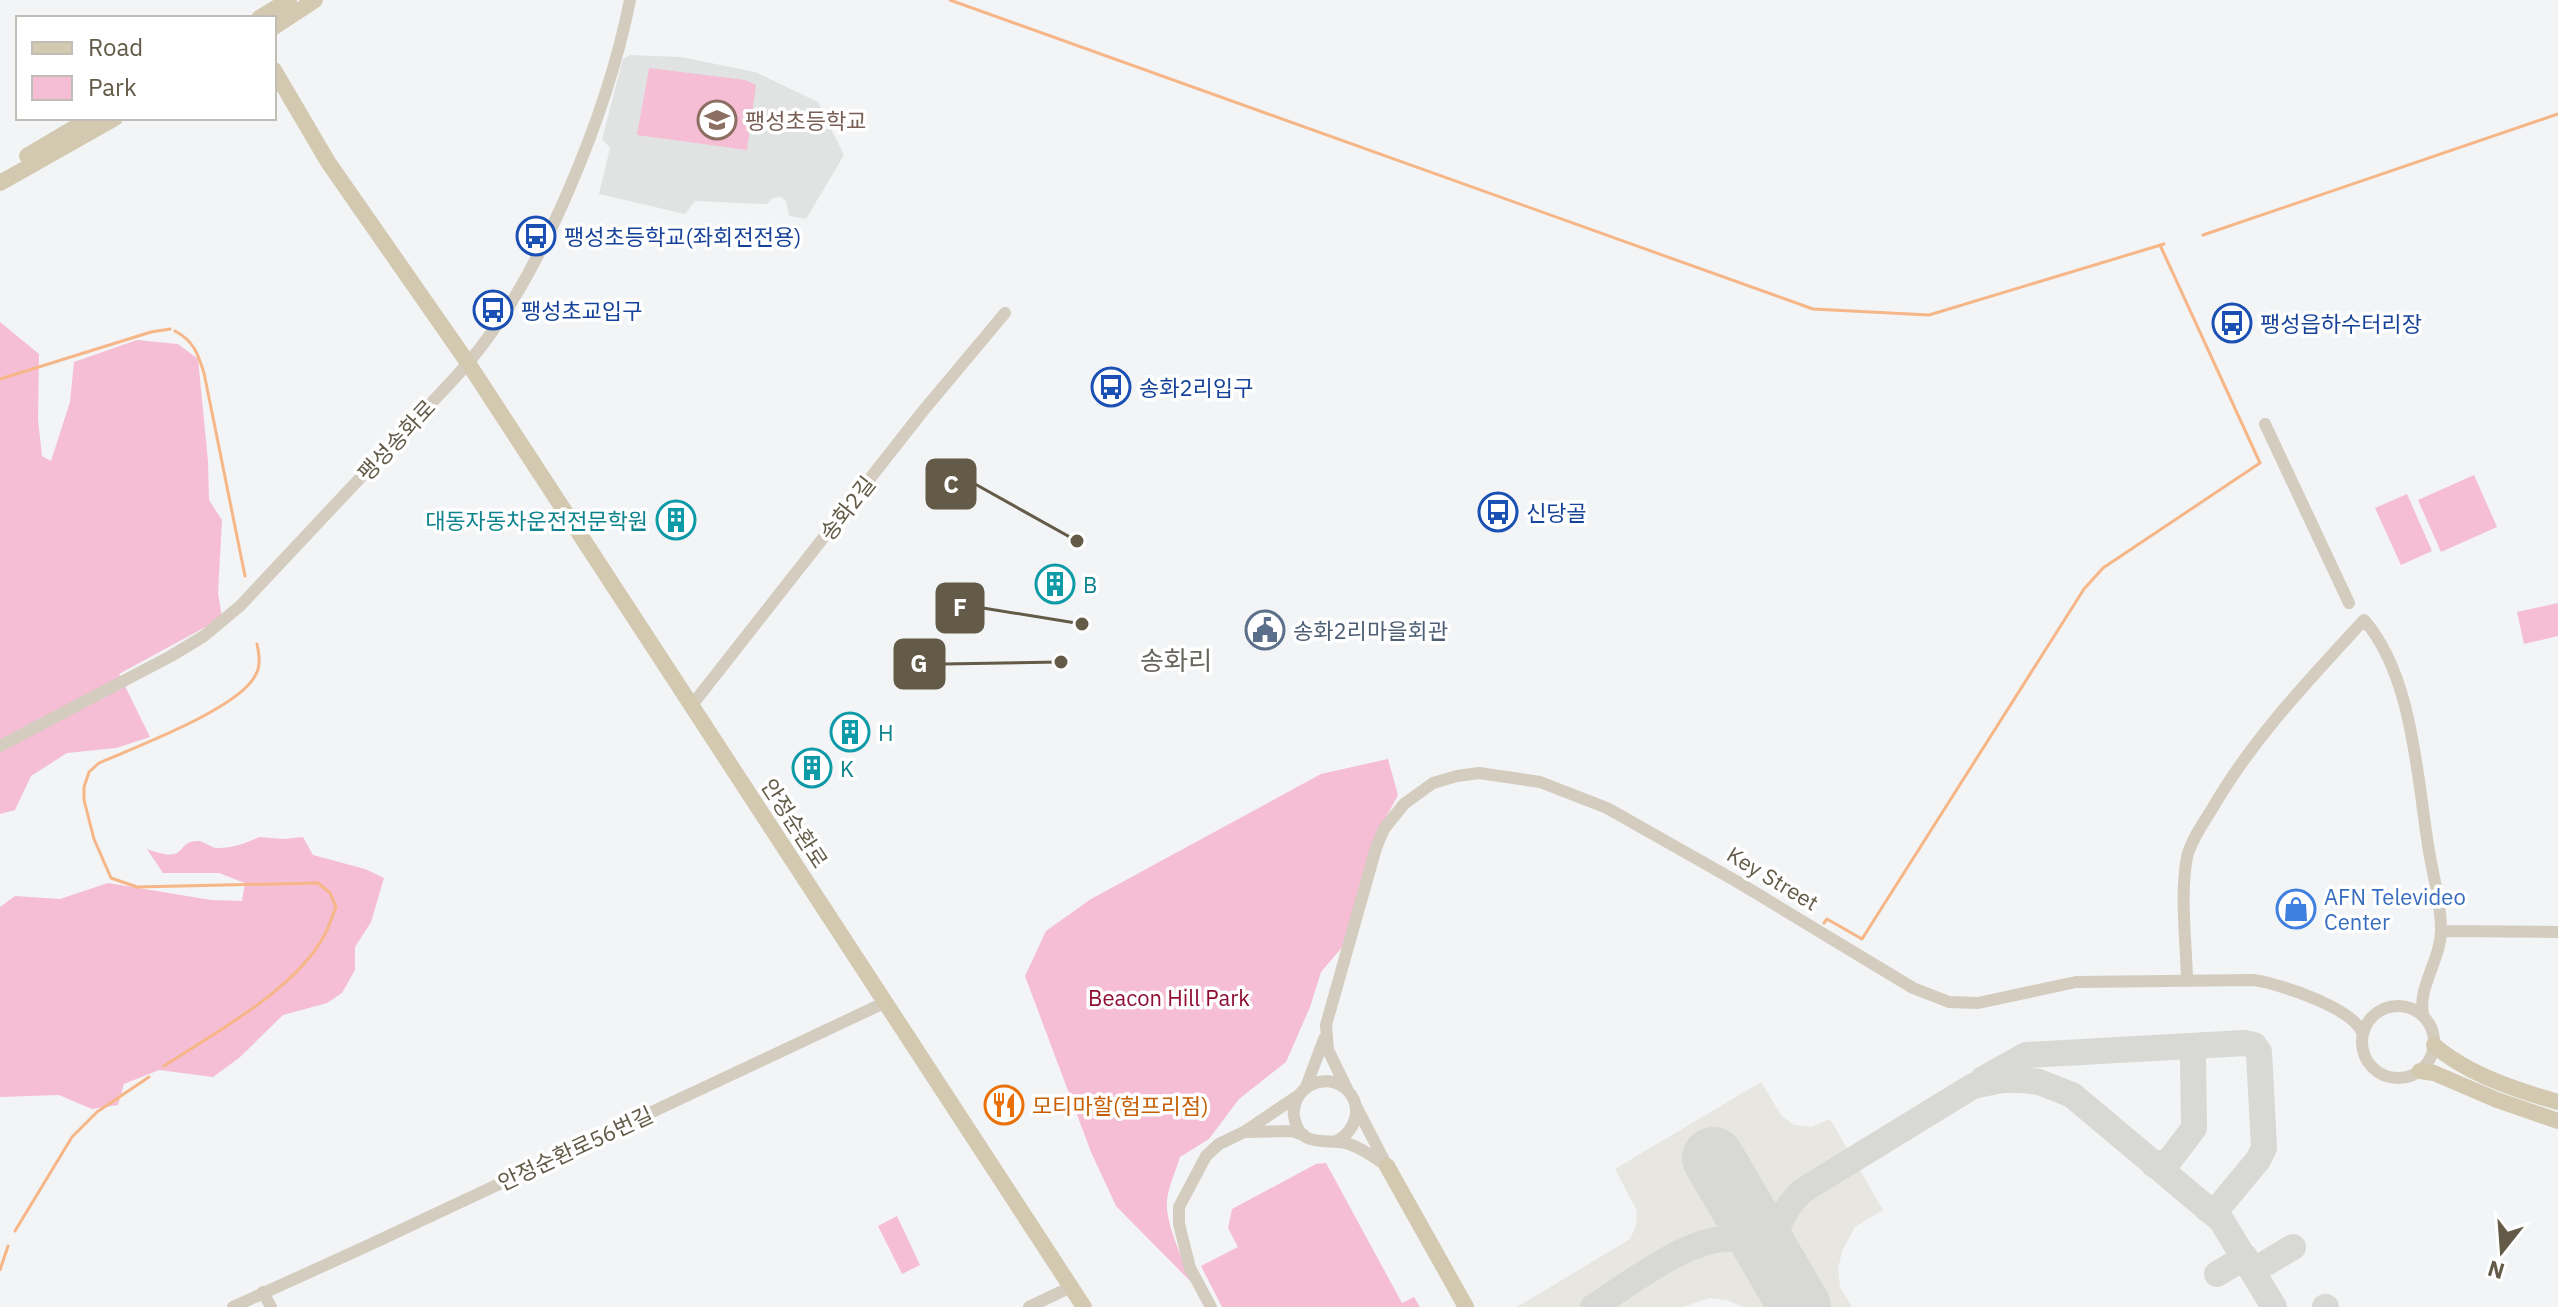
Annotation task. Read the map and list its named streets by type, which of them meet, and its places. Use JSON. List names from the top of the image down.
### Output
{
  "streets": {
    "main road": ["안정순환로"],
    "street": [
      "팽성송화로",
      "송화2길",
      "Key Street",
      "안정순환로56번길"
    ]
  },
  "crossings": [
    ["팽성송화로", "안정순환로"],
    ["송화2길", "안정순환로"],
    ["안정순환로", "안정순환로56번길"]
  ],
  "districts": ["송화리"],
  "parks": ["Beacon Hill Park"],
  "places": {
    "school or university": ["팽성초등학교"],
    "bus stop": [
      "팽성초등학교(좌회전전용)",
      "팽성초교입구",
      "팽성읍하수터리장",
      "송화2리입구",
      "신당골"
    ],
    "building": [
      "대동자동차운전전문학원",
      "B",
      "H",
      "K"
    ],
    "other": ["C", "F", "G"],
    "public building": ["송화2리마을회관"],
    "shop": ["AFN Televideo Center"],
    "restaurant": ["모티마할(험프리점)"]
  },
  "legend": ["Road", "Park"],
  "north": "bottom"
}
